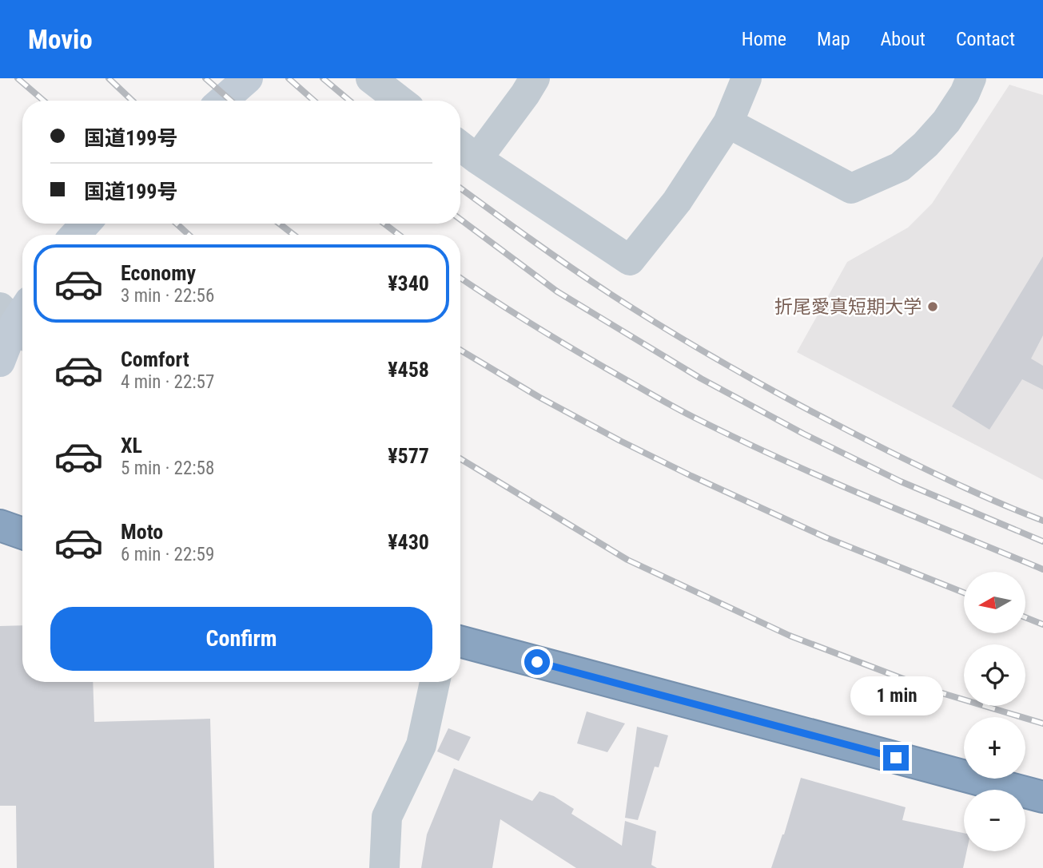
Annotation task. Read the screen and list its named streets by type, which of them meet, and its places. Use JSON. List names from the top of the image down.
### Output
{
  "places": ["折尾愛真短期大学"],
  "north": "left",
  "page": {
    "header": "Movio",
    "nav": [
      "Home",
      "Map",
      "About",
      "Contact"
    ],
    "banner": ["国道199号", "国道199号"],
    "list": [
      {
        "name": "Economy",
        "note": "3 min · 22:56",
        "value": "¥340"
      },
      {
        "name": "Comfort",
        "note": "4 min · 22:57",
        "value": "¥458"
      },
      {
        "name": "XL",
        "note": "5 min · 22:58",
        "value": "¥577"
      },
      {
        "name": "Moto",
        "note": "6 min · 22:59",
        "value": "¥430"
      }
    ],
    "map_buttons": ["+", "−"],
    "buttons": "Confirm",
    "bubble": "1 min"
  }
}
